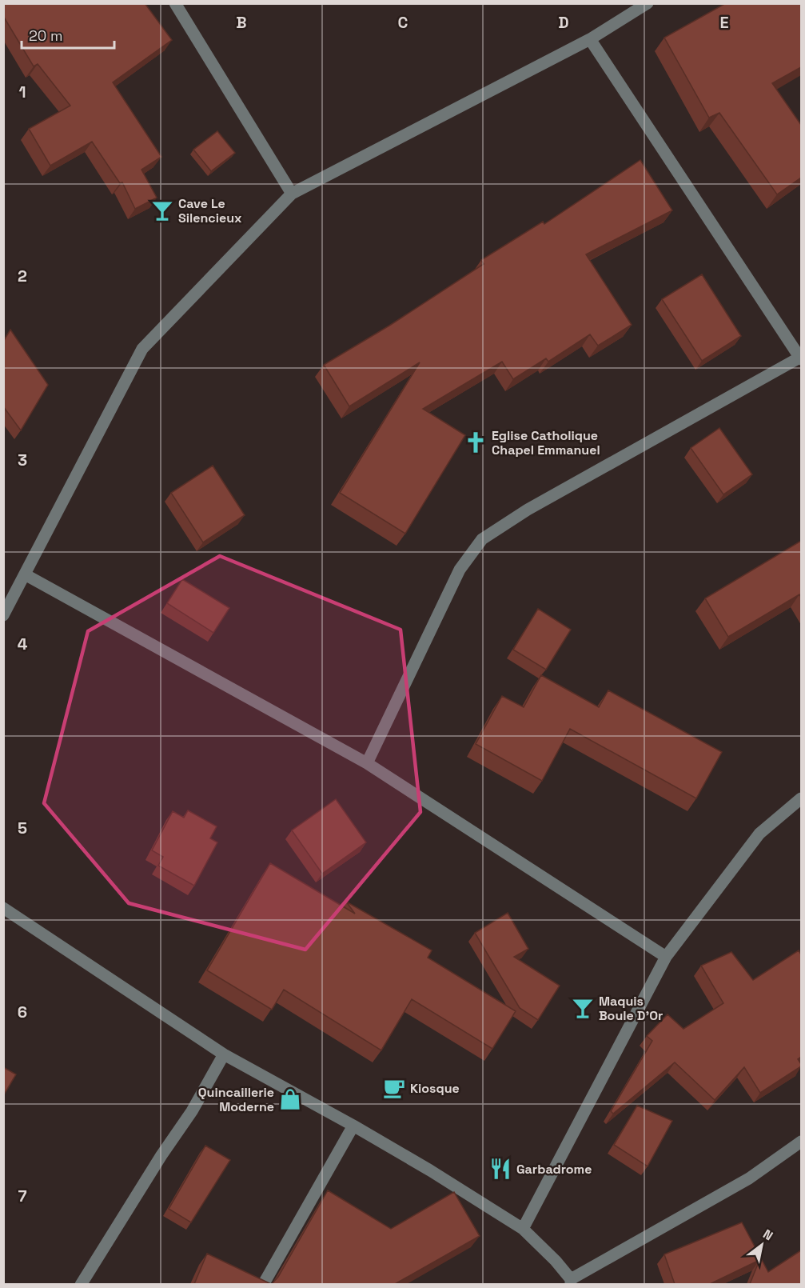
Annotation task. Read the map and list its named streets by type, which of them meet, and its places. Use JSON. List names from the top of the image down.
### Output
{
  "places": {
    "bar": ["Cave Le Silencieux", "Maquis Boule D'Or"],
    "church": ["Eglise Catholique Chapel Emmanuel"],
    "cafe": ["Kiosque"],
    "shop": ["Quincaillerie Moderne"],
    "restaurant": ["Garbadrome"]
  },
  "scale_bar": "20 m",
  "north": "top right",
  "grid": {
    "columns": [
      "B",
      "C",
      "D",
      "E"
    ],
    "rows": [
      "1",
      "2",
      "3",
      "4",
      "5",
      "6",
      "7"
    ]
  }
}
